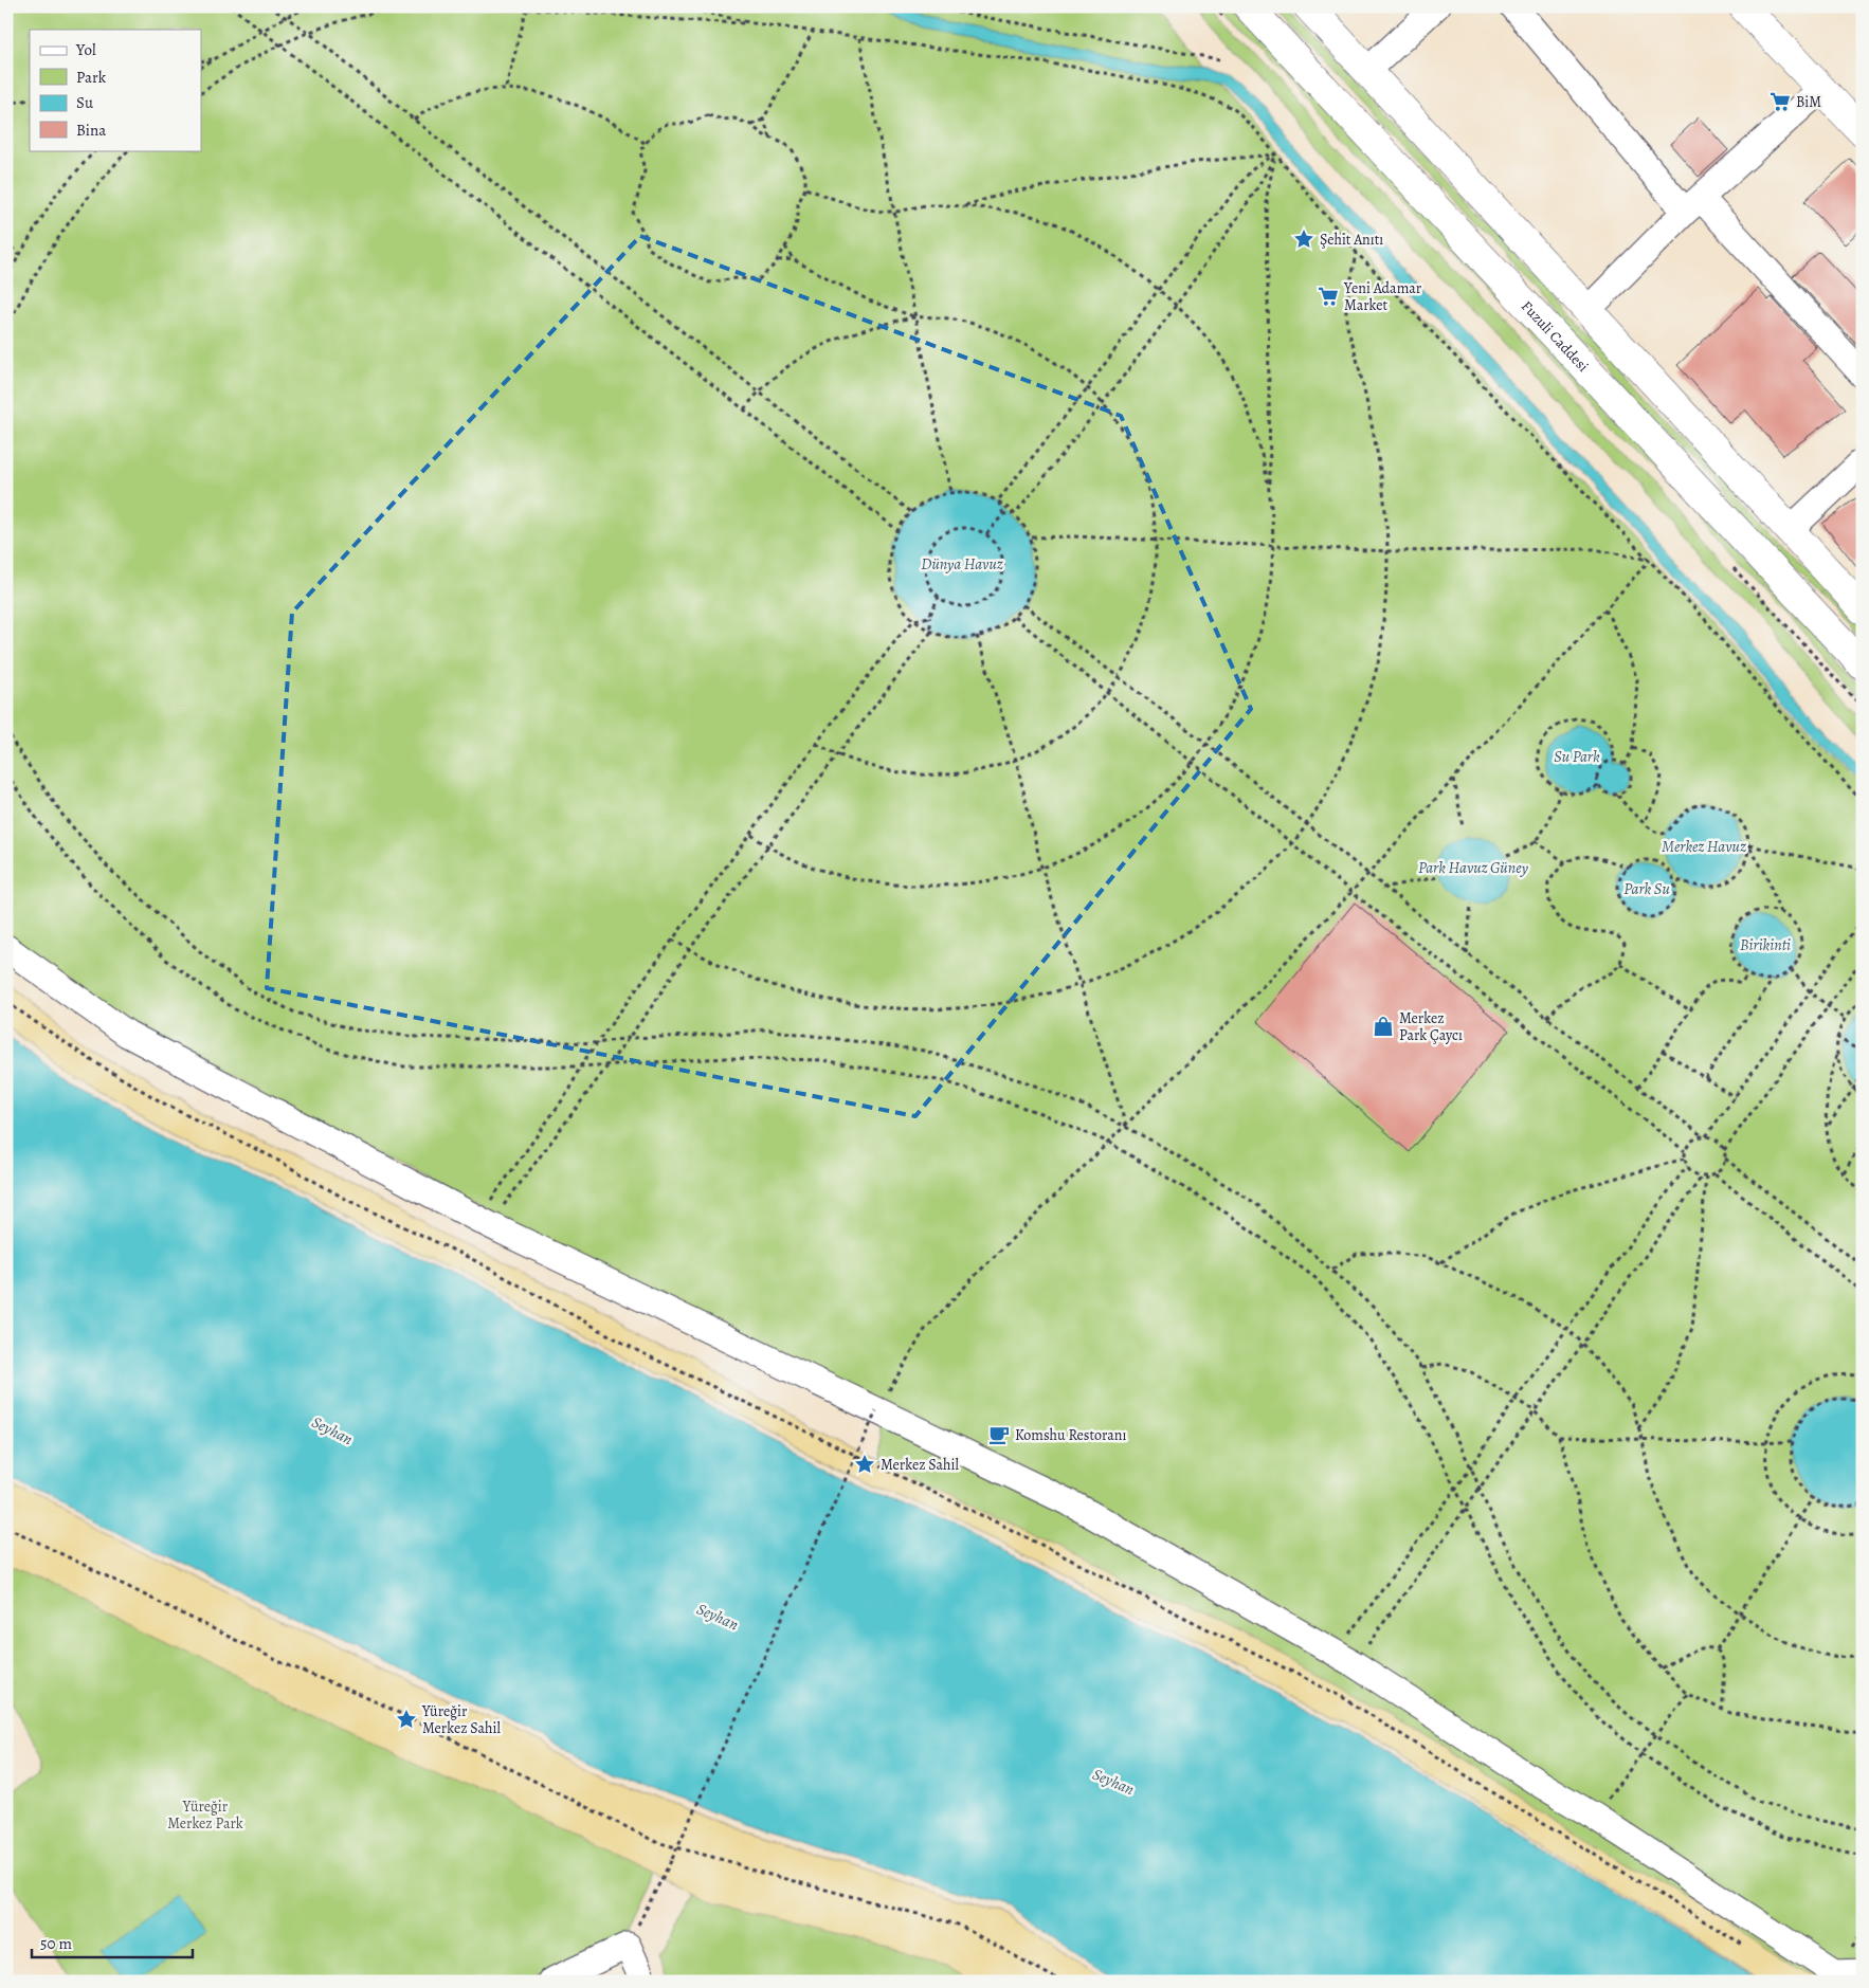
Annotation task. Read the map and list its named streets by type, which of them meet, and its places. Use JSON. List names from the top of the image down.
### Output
{
  "streets": {
    "main road": ["Fuzuli Caddesi"]
  },
  "water": [
    "Dünya Havuz",
    "Su Park",
    "Merkez Havuz",
    "Park Havuz Güney",
    "Park Su",
    "Birikinti",
    "Seyhan"
  ],
  "parks": ["Yüreğir Merkez Park"],
  "places": {
    "supermarket": ["BiM", "Yeni Adamar Market"],
    "place": ["Şehit Anıtı", "Merkez Sahil", "Yüreğir Merkez Sahil"],
    "shop": ["Merkez Park Çaycı"],
    "cafe": ["Komshu Restoranı"]
  },
  "legend": [
    "Yol",
    "Park",
    "Su",
    "Bina"
  ],
  "scale_bar": "50 m"
}
